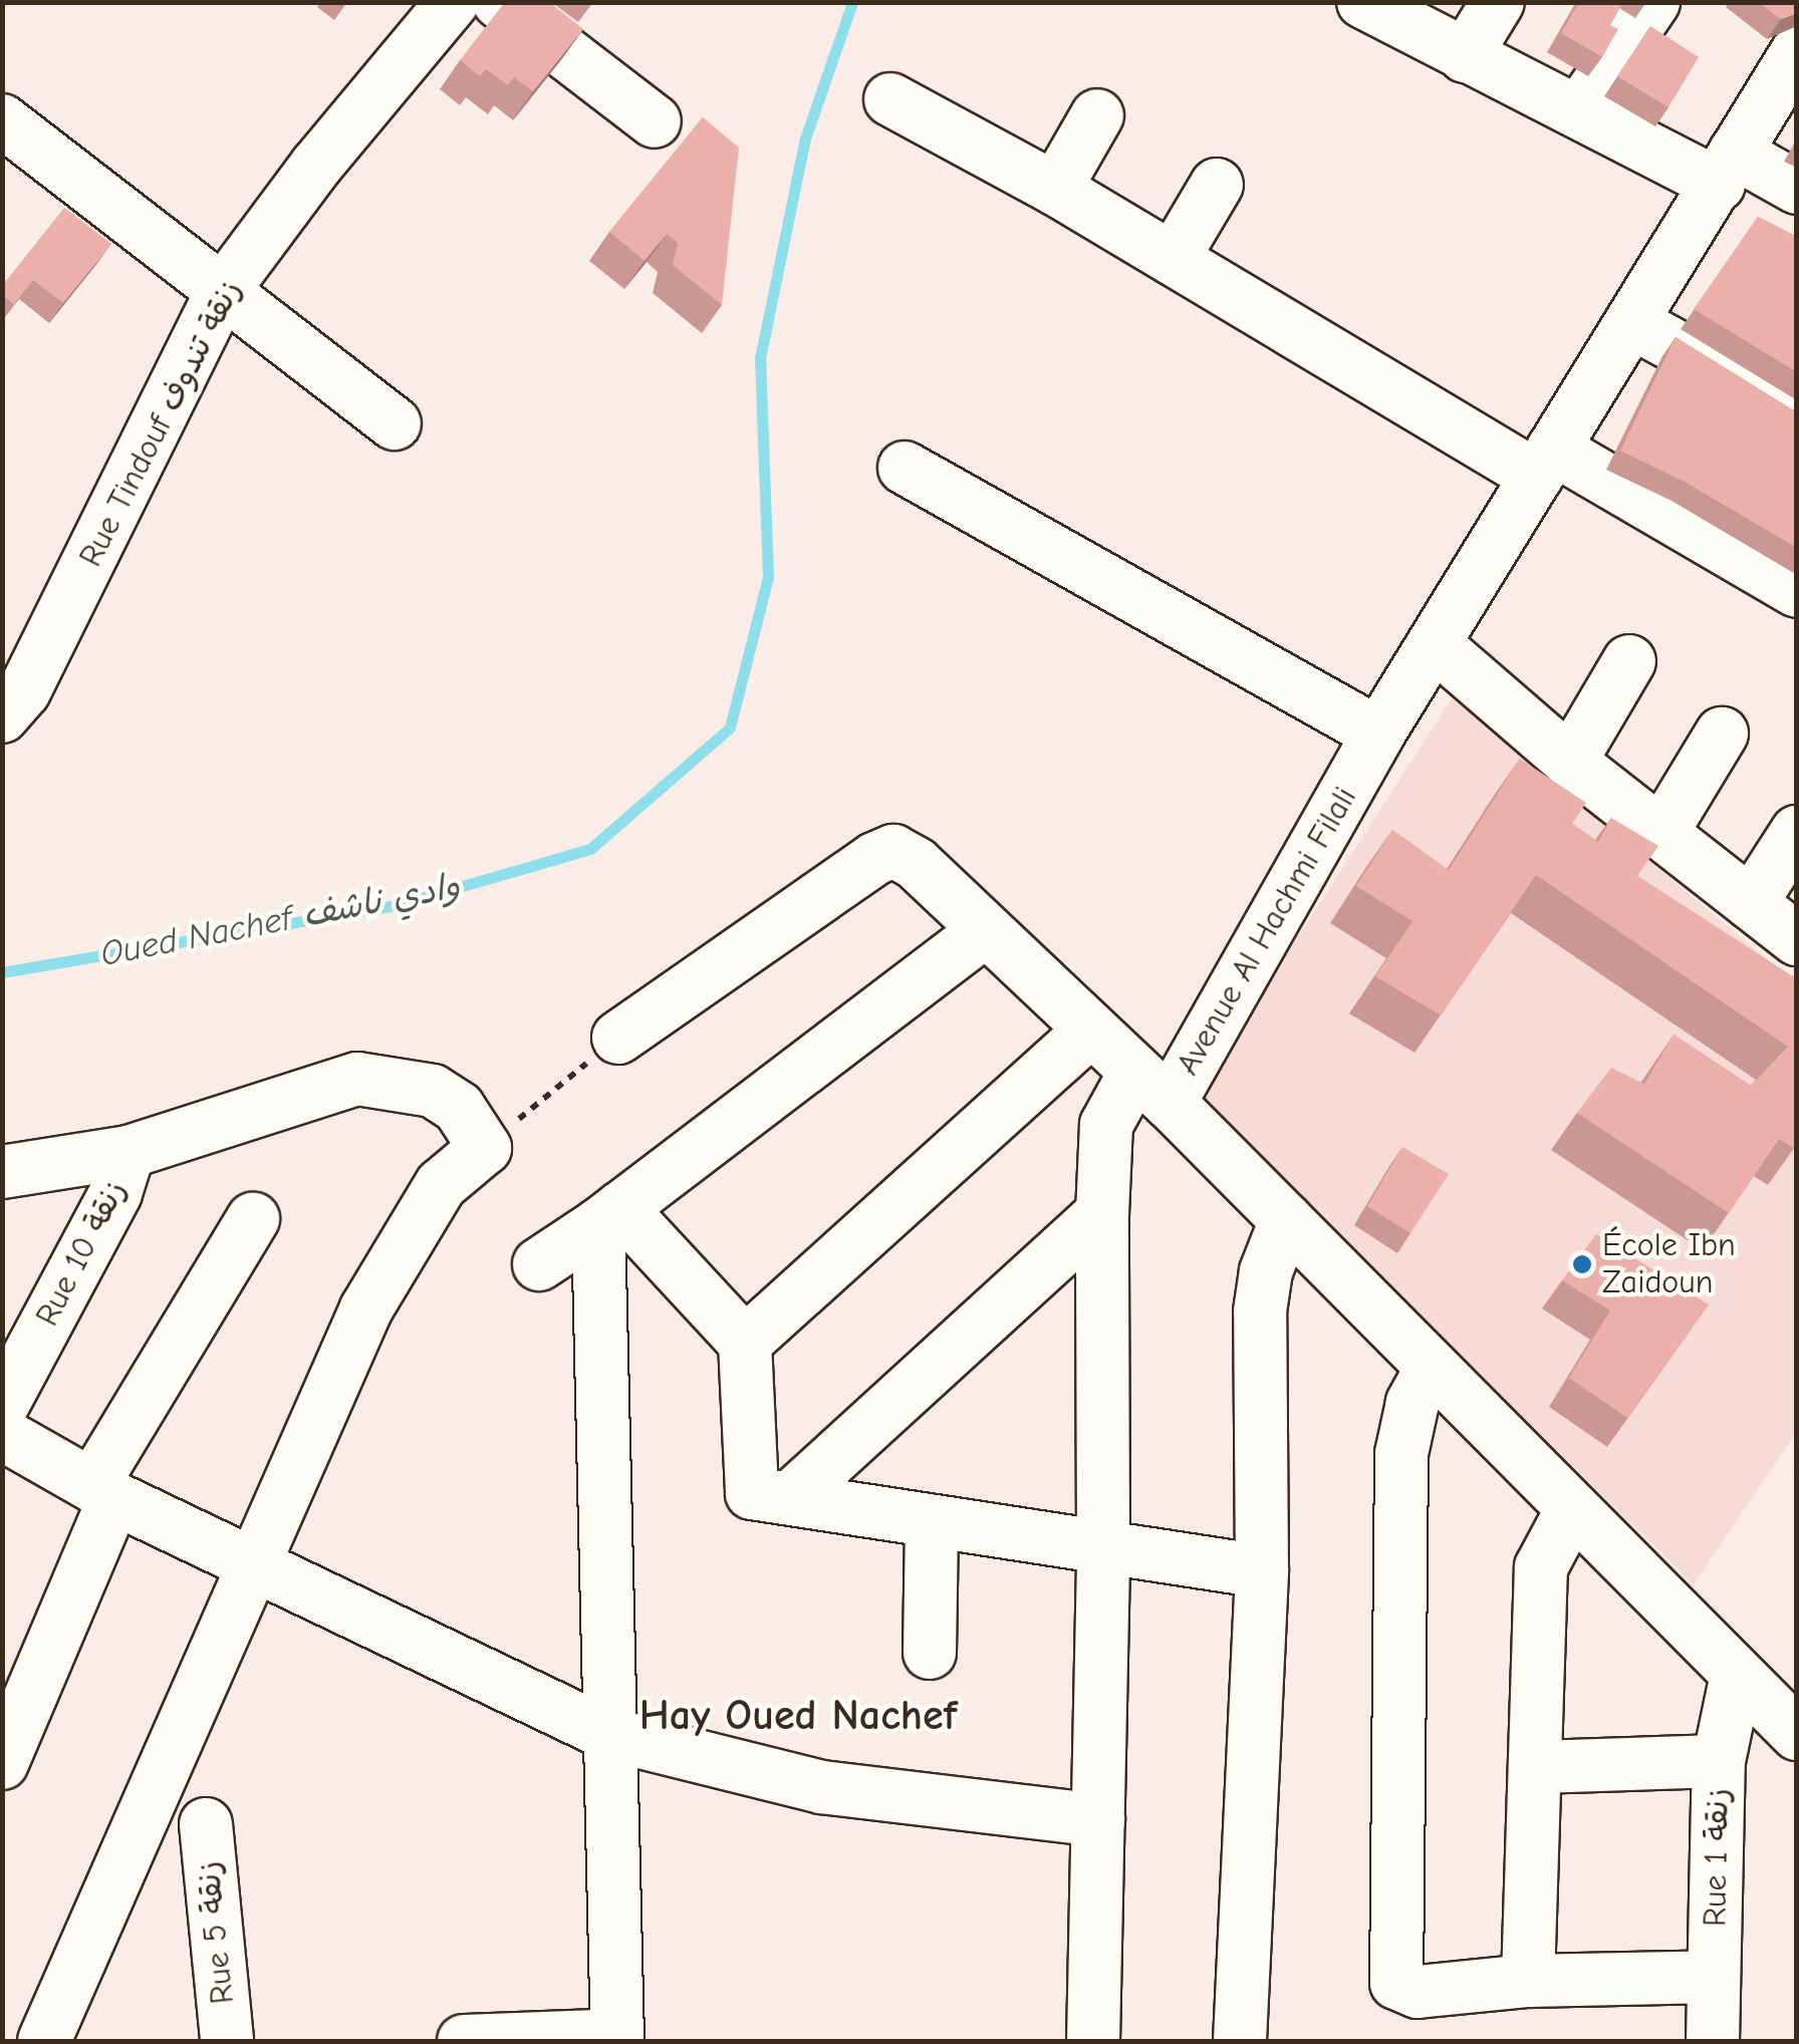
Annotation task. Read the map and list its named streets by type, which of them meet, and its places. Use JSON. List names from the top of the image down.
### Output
{
  "streets": {
    "street": [
      "Rue Tindouf زنقة تندوف",
      "Avenue Al Hachmi Filali",
      "Rue 10 زنقة",
      "Rue 1 زنقة",
      "Rue 5 زنقة"
    ]
  },
  "crossings": [
    ["Avenue Al Hachmi Filali", "Rue 1 زنقة"]
  ],
  "districts": ["Hay Oued Nachef"],
  "water": ["Oued Nachef وادي ناشف"],
  "places": ["École Ibn Zaidoun"]
}
